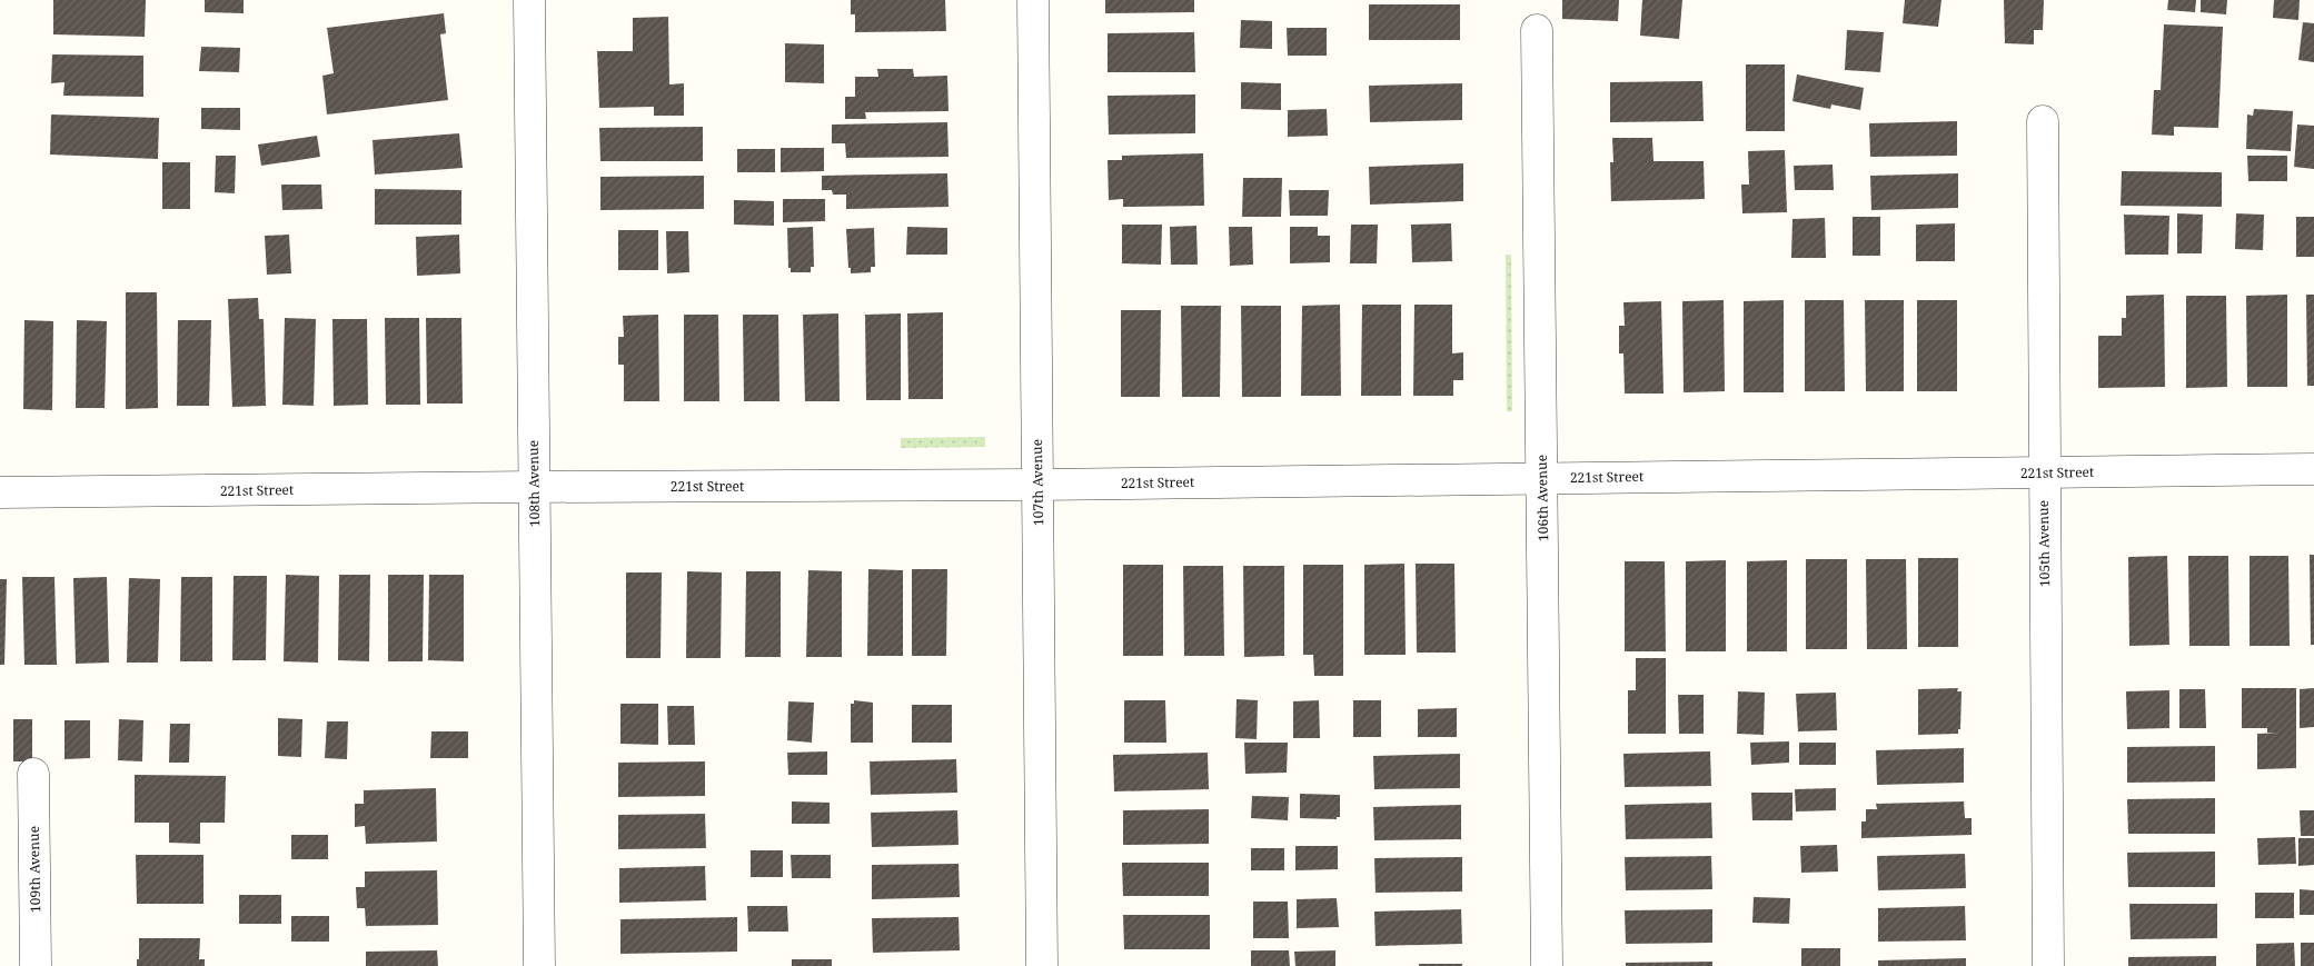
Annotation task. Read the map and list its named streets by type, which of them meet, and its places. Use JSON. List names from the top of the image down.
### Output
{
  "streets": {
    "street": [
      "221st Street",
      "107th Avenue",
      "108th Avenue",
      "106th Avenue",
      "105th Avenue",
      "109th Avenue"
    ]
  },
  "crossings": [
    ["221st Street", "107th Avenue"],
    ["221st Street", "108th Avenue"],
    ["221st Street", "106th Avenue"],
    ["221st Street", "105th Avenue"]
  ]
}
